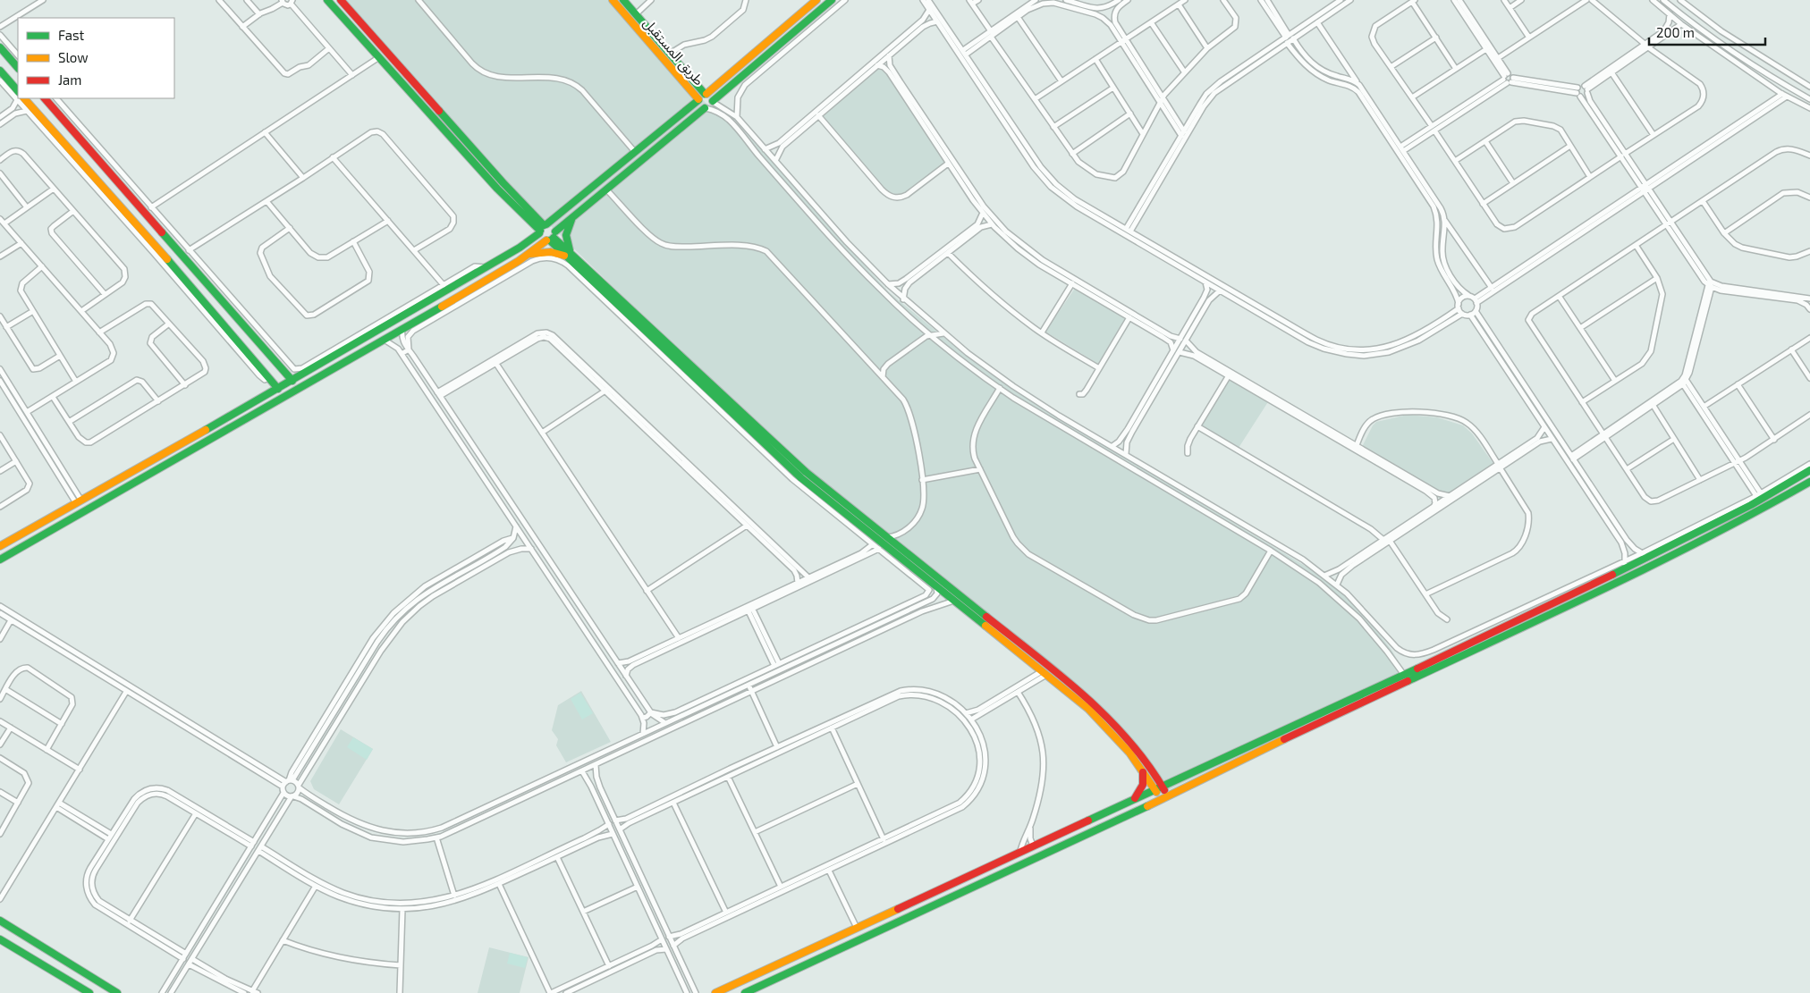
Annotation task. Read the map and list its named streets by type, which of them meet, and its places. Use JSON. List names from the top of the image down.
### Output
{
  "streets": {
    "street": ["طريق المستقبل"]
  },
  "legend": ["Fast", "Slow", "Jam"],
  "scale_bar": "200 m"
}
